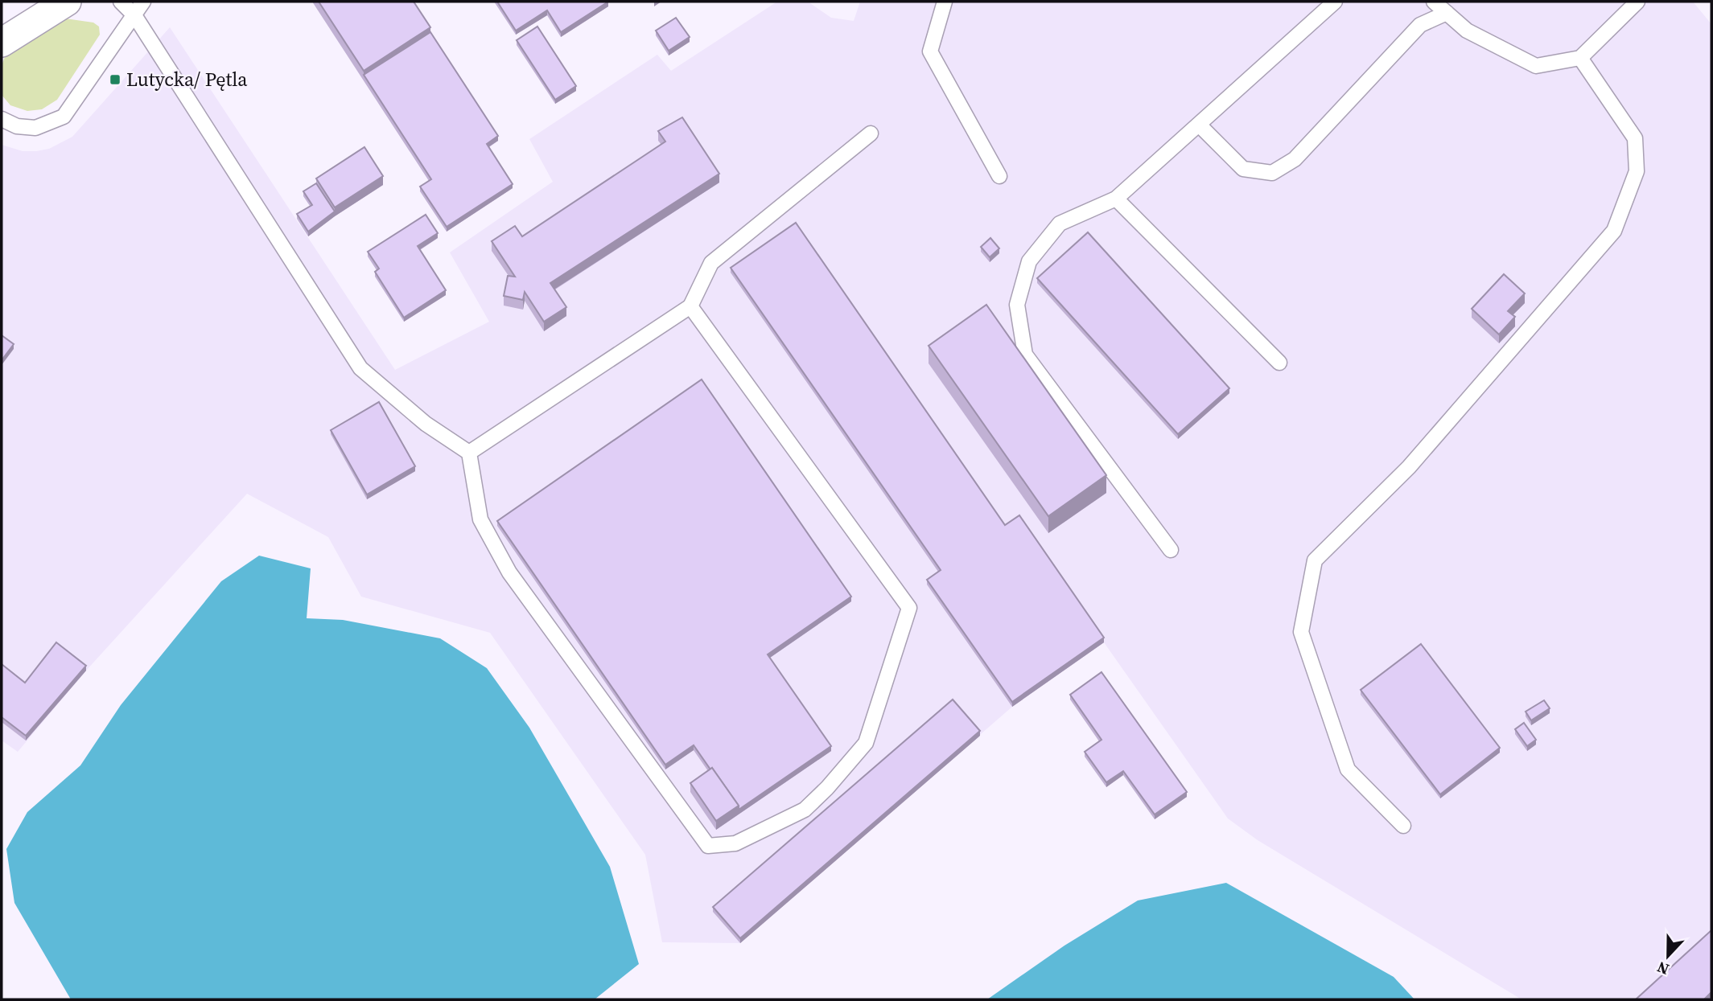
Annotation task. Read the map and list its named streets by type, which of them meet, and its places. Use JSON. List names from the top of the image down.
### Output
{
  "places": {
    "transit": ["Lutycka/ Pętla"]
  },
  "north": "bottom"
}
